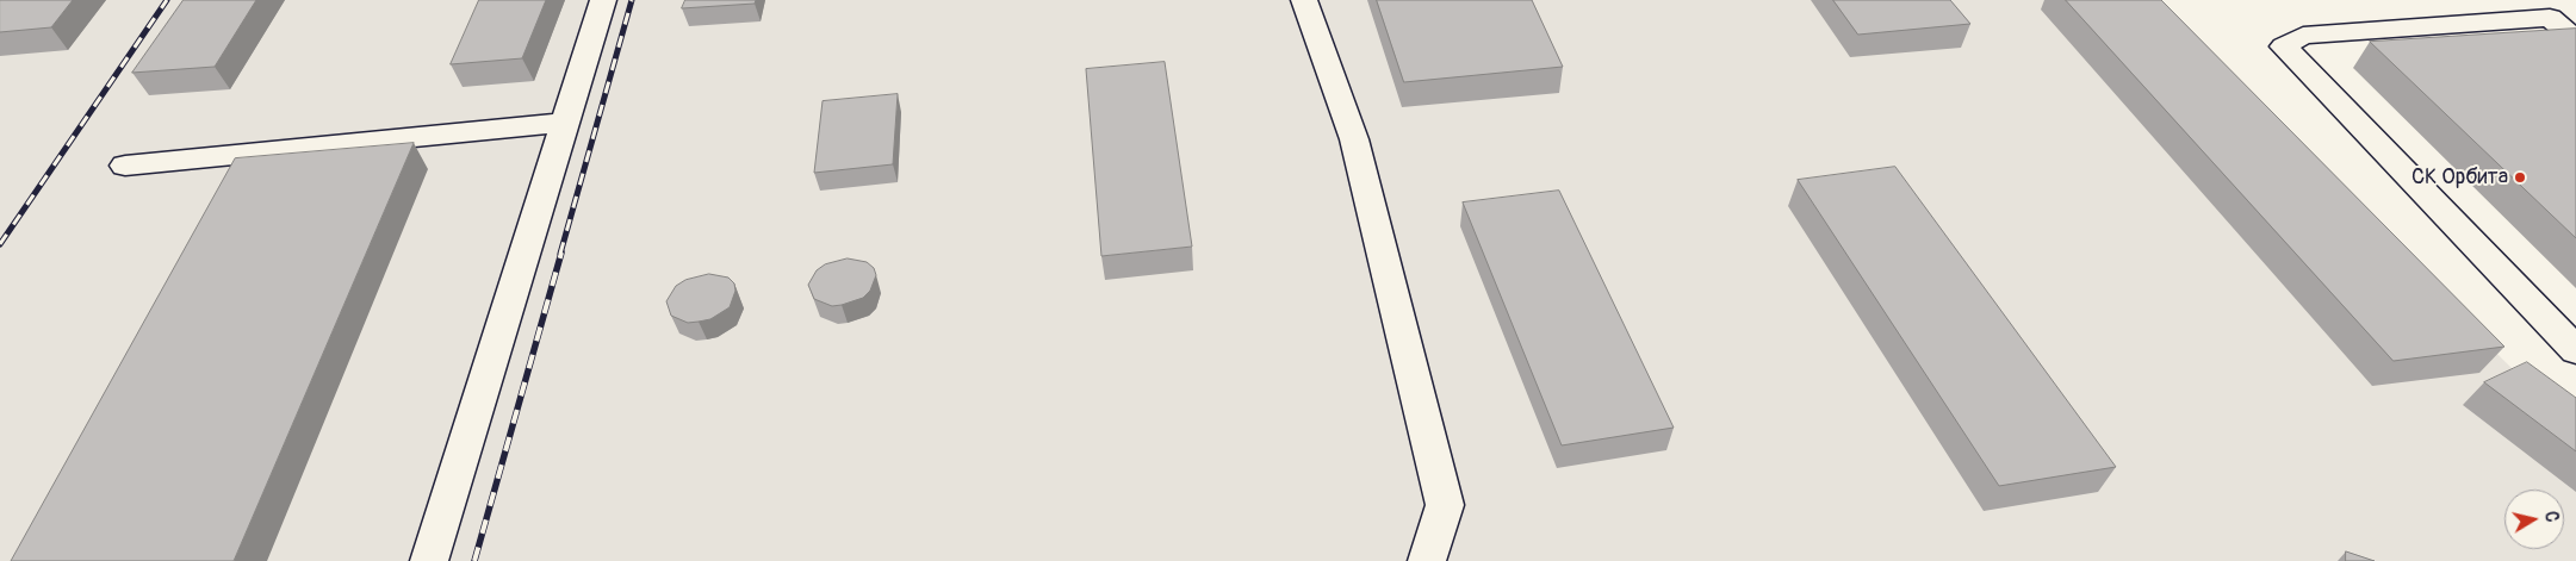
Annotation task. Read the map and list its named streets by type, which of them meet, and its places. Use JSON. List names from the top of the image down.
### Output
{
  "places": ["СК Орбита"],
  "north": "right"
}
